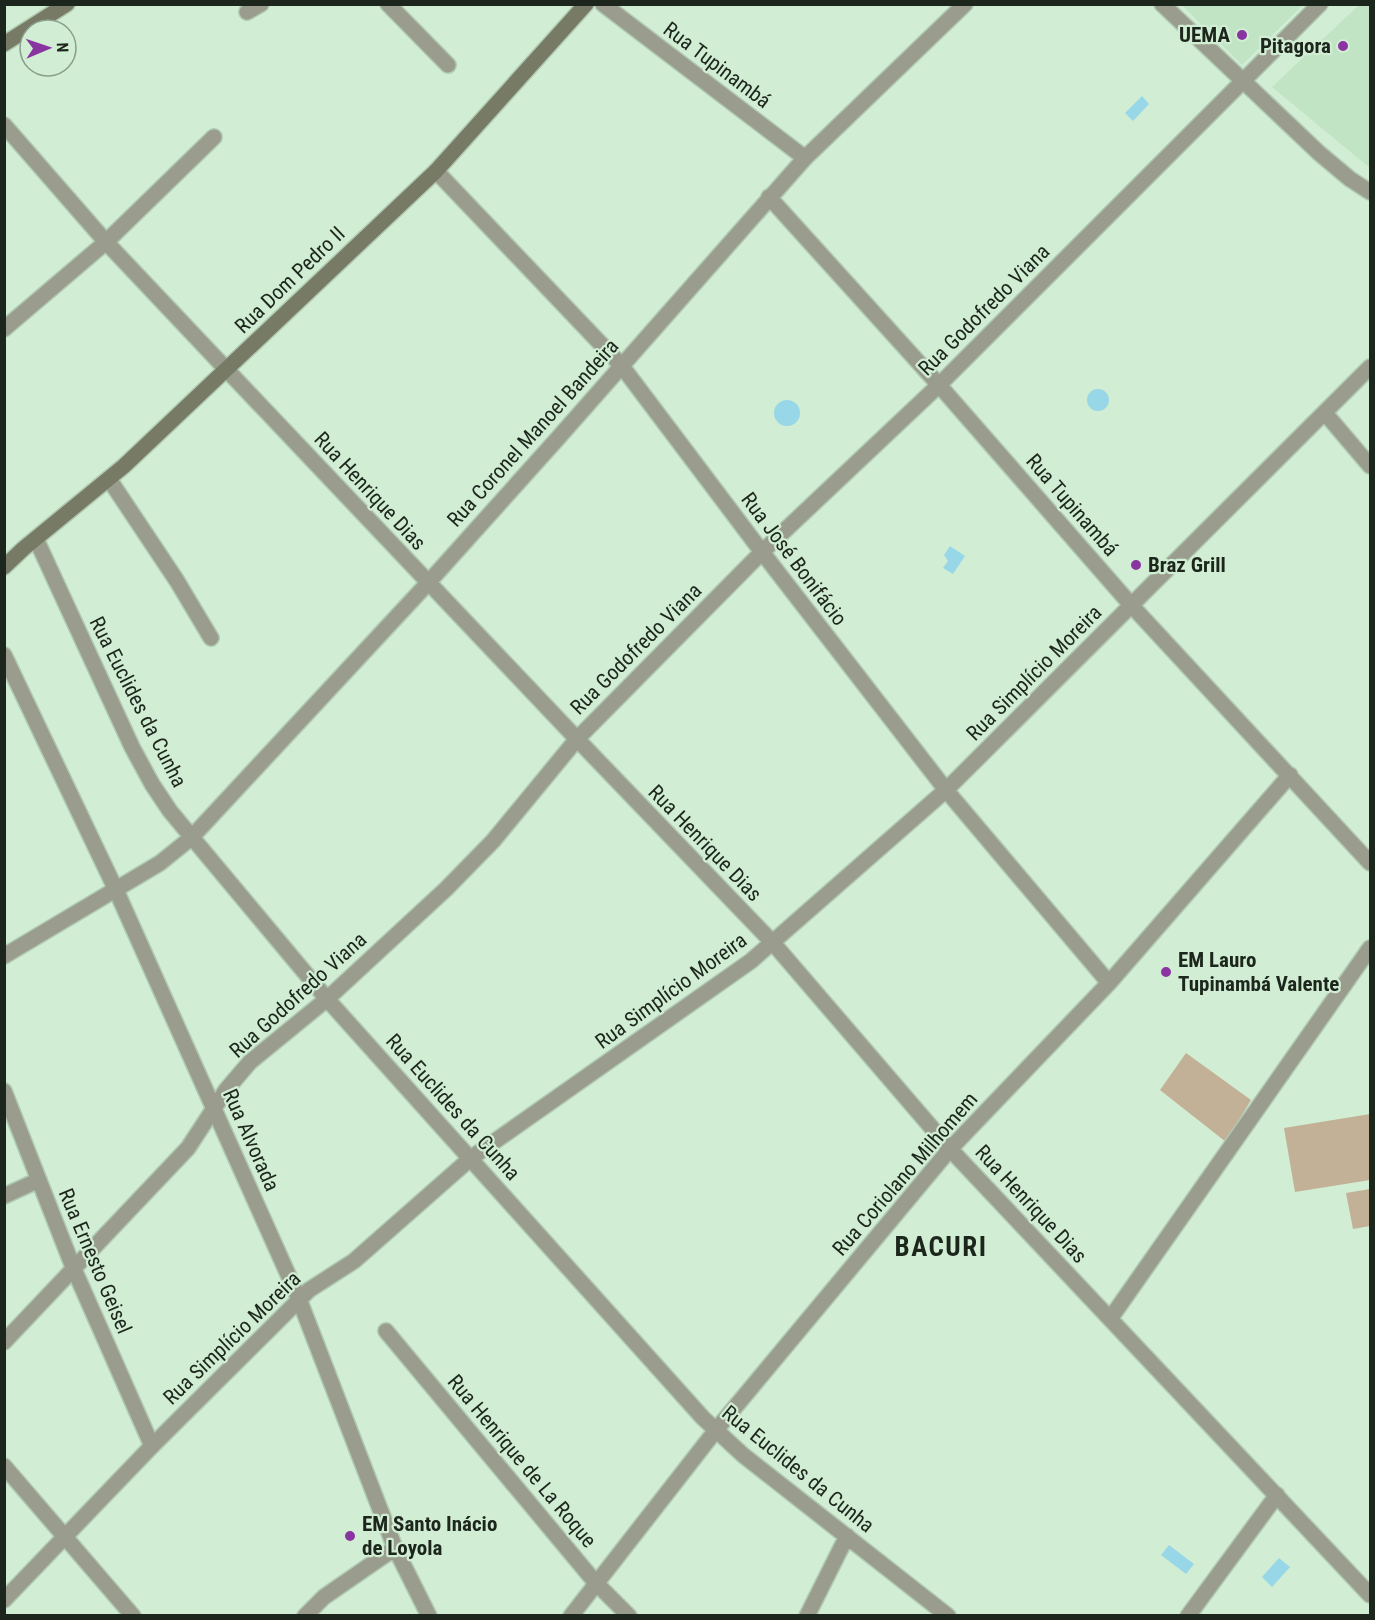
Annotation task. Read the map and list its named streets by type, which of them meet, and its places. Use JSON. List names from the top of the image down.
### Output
{
  "streets": {
    "main road": ["Rua Dom Pedro II"],
    "street": [
      "Rua Tupinambá",
      "Rua Godofredo Viana",
      "Rua Coronel Manoel Bandeira",
      "Rua Henrique Dias",
      "Rua José Bonifácio",
      "Rua Simplício Moreira",
      "Rua Euclides da Cunha",
      "Rua Alvorada",
      "Rua Coriolano Milhomem",
      "Rua Ernesto Geisel",
      "Rua Henrique de La Roque"
    ]
  },
  "crossings": [
    ["Rua Tupinambá", "Rua Godofredo Viana"],
    ["Rua Tupinambá", "Rua Coronel Manoel Bandeira"],
    ["Rua Tupinambá", "Rua Simplício Moreira"],
    ["Rua Tupinambá", "Rua Coriolano Milhomem"],
    ["Rua Dom Pedro II", "Rua Henrique Dias"],
    ["Rua Dom Pedro II", "Rua José Bonifácio"],
    ["Rua Dom Pedro II", "Rua Euclides da Cunha"],
    ["Rua Godofredo Viana", "Rua Henrique Dias"],
    ["Rua Godofredo Viana", "Rua José Bonifácio"],
    ["Rua Godofredo Viana", "Rua Euclides da Cunha"],
    ["Rua Godofredo Viana", "Rua Alvorada"],
    ["Rua Godofredo Viana", "Rua Ernesto Geisel"],
    ["Rua Coronel Manoel Bandeira", "Rua Henrique Dias"],
    ["Rua Coronel Manoel Bandeira", "Rua José Bonifácio"],
    ["Rua Coronel Manoel Bandeira", "Rua Euclides da Cunha"],
    ["Rua Coronel Manoel Bandeira", "Rua Alvorada"],
    ["Rua Henrique Dias", "Rua Simplício Moreira"],
    ["Rua Henrique Dias", "Rua Coriolano Milhomem"],
    ["Rua José Bonifácio", "Rua Simplício Moreira"],
    ["Rua José Bonifácio", "Rua Coriolano Milhomem"],
    ["Rua Simplício Moreira", "Rua Euclides da Cunha"],
    ["Rua Simplício Moreira", "Rua Alvorada"],
    ["Rua Simplício Moreira", "Rua Ernesto Geisel"],
    ["Rua Euclides da Cunha", "Rua Coriolano Milhomem"],
    ["Rua Coriolano Milhomem", "Rua Henrique de La Roque"]
  ],
  "districts": ["BACURI"],
  "places": [
    "UEMA",
    "Pitagora",
    "Braz Grill",
    "EM Lauro Tupinambá Valente",
    "EM Santo Inácio de Loyola"
  ],
  "north": "right"
}
